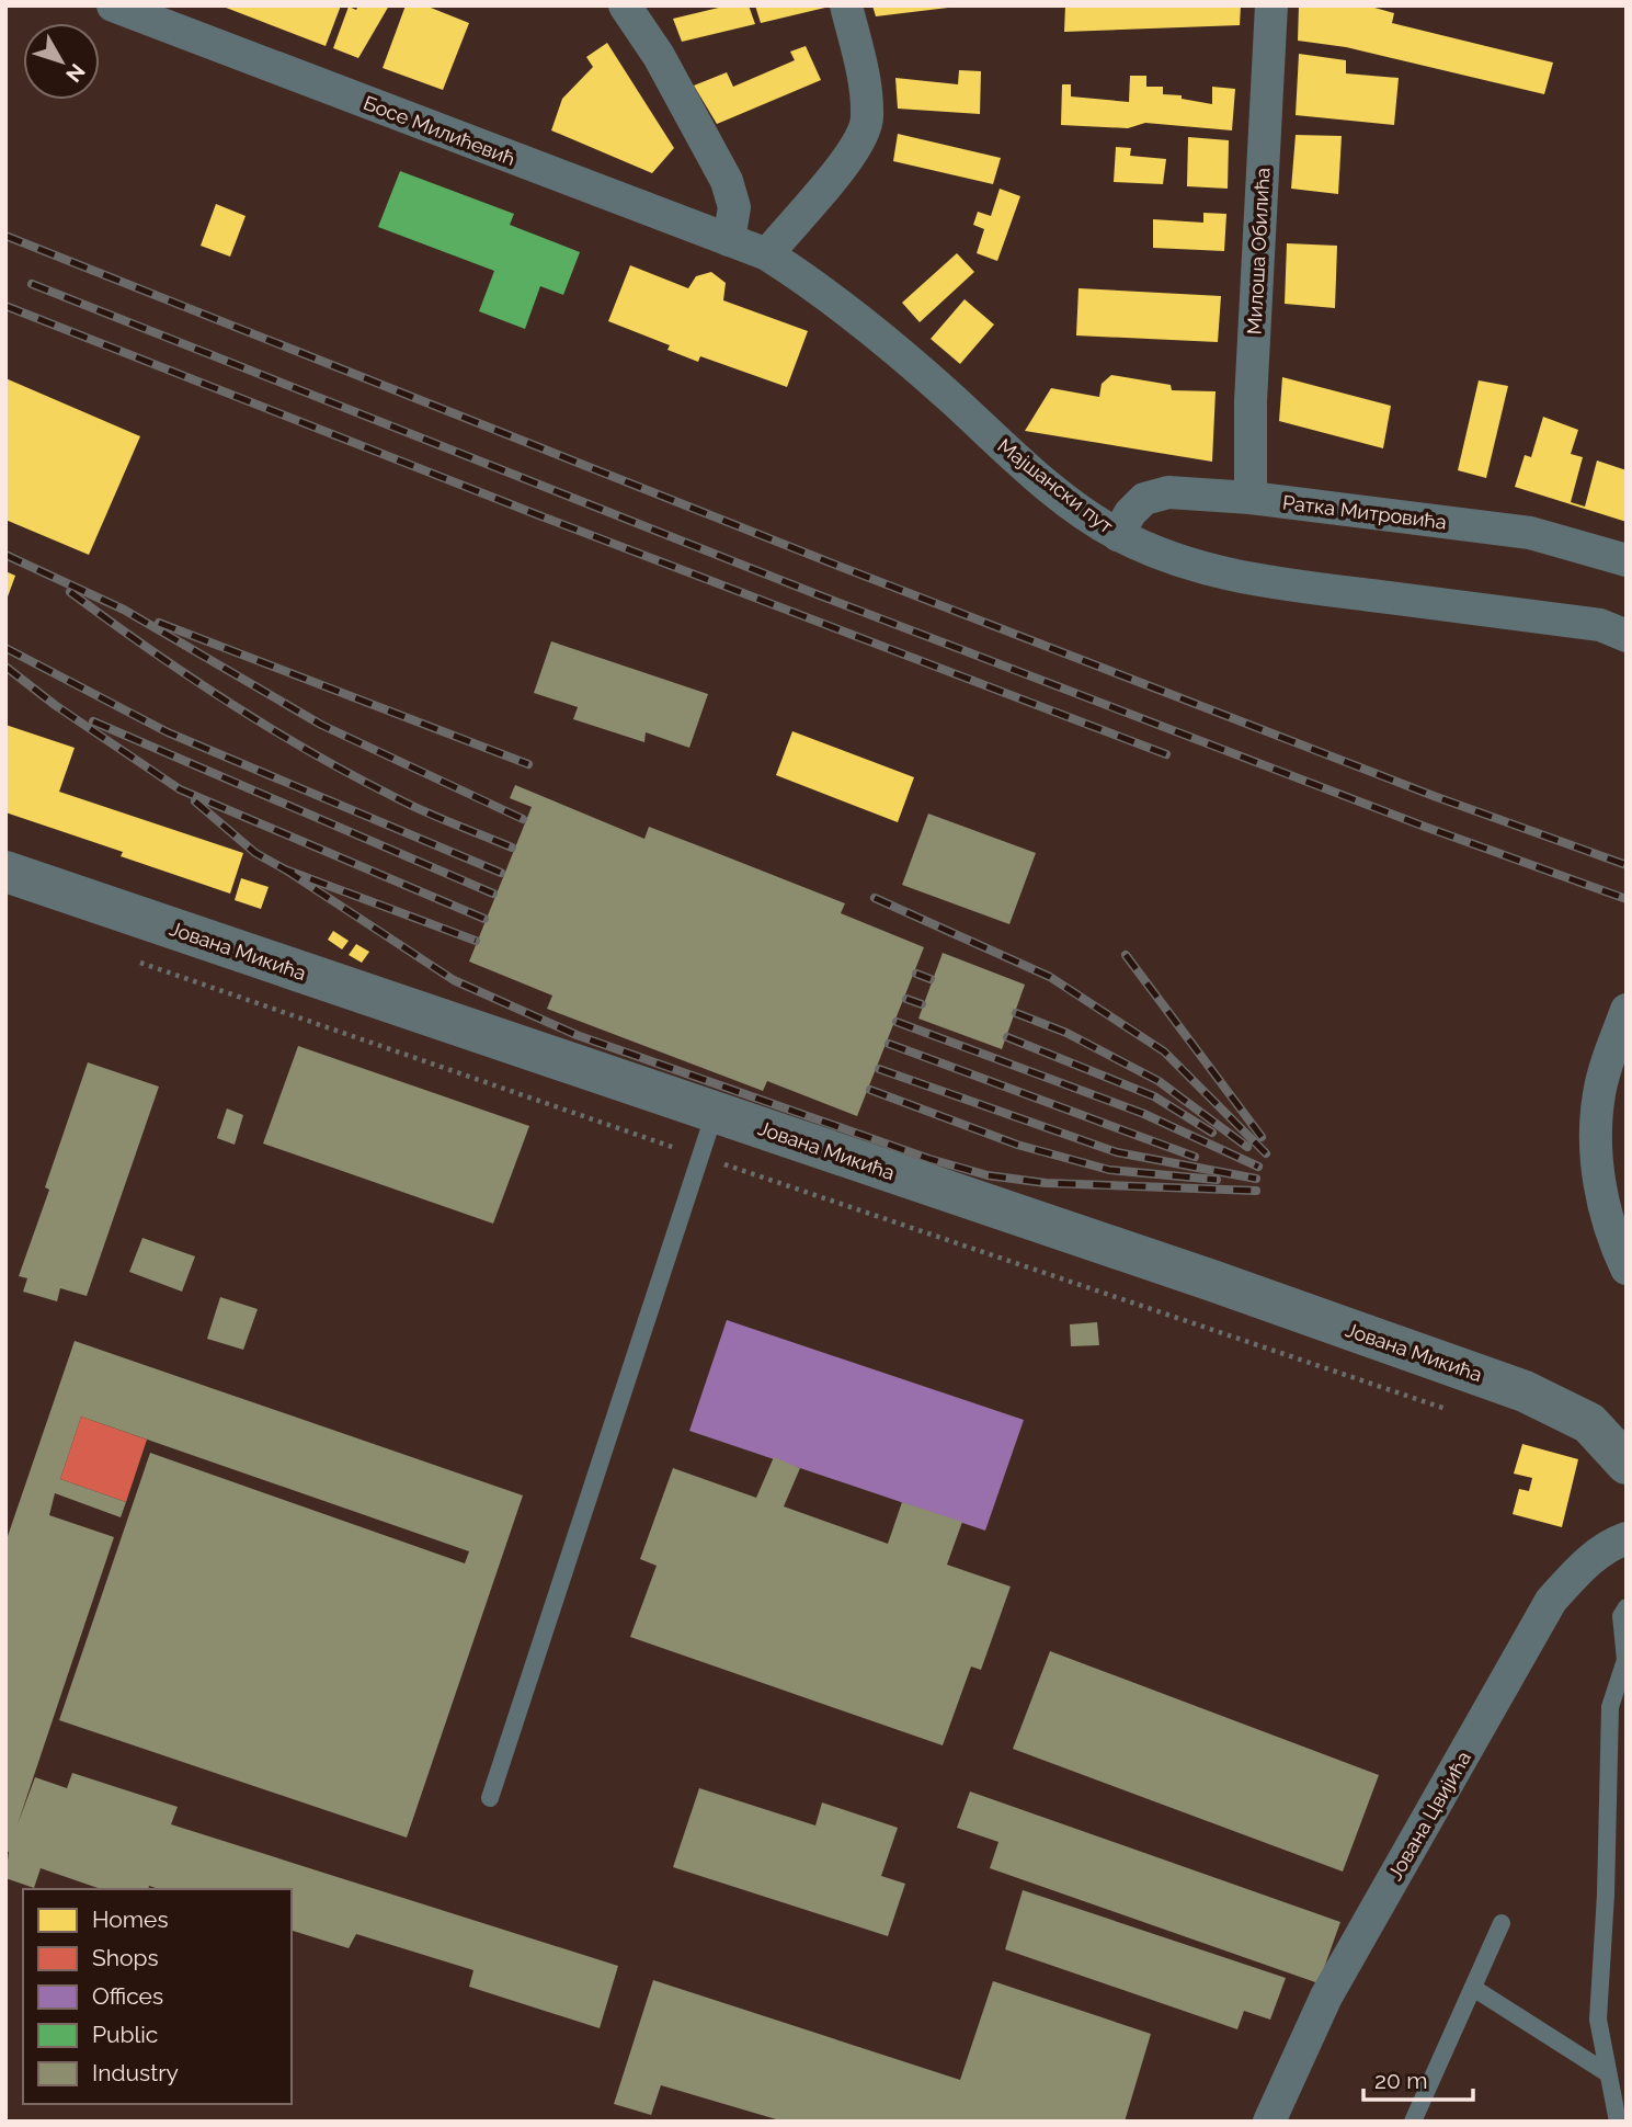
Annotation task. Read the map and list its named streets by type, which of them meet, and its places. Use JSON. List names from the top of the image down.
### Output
{
  "streets": {
    "street": [
      "Босе Милићевић",
      "Милоша Обилића",
      "Мајшански пут",
      "Ратка Митровића",
      "Јована Микића",
      "Јована Цвијића"
    ]
  },
  "crossings": [
    ["Босе Милићевић", "Мајшански пут"],
    ["Милоша Обилића", "Ратка Митровића"],
    ["Мајшански пут", "Ратка Митровића"]
  ],
  "legend": [
    "Homes",
    "Shops",
    "Offices",
    "Public",
    "Industry"
  ],
  "scale_bar": "20 m",
  "north": "bottom right"
}
